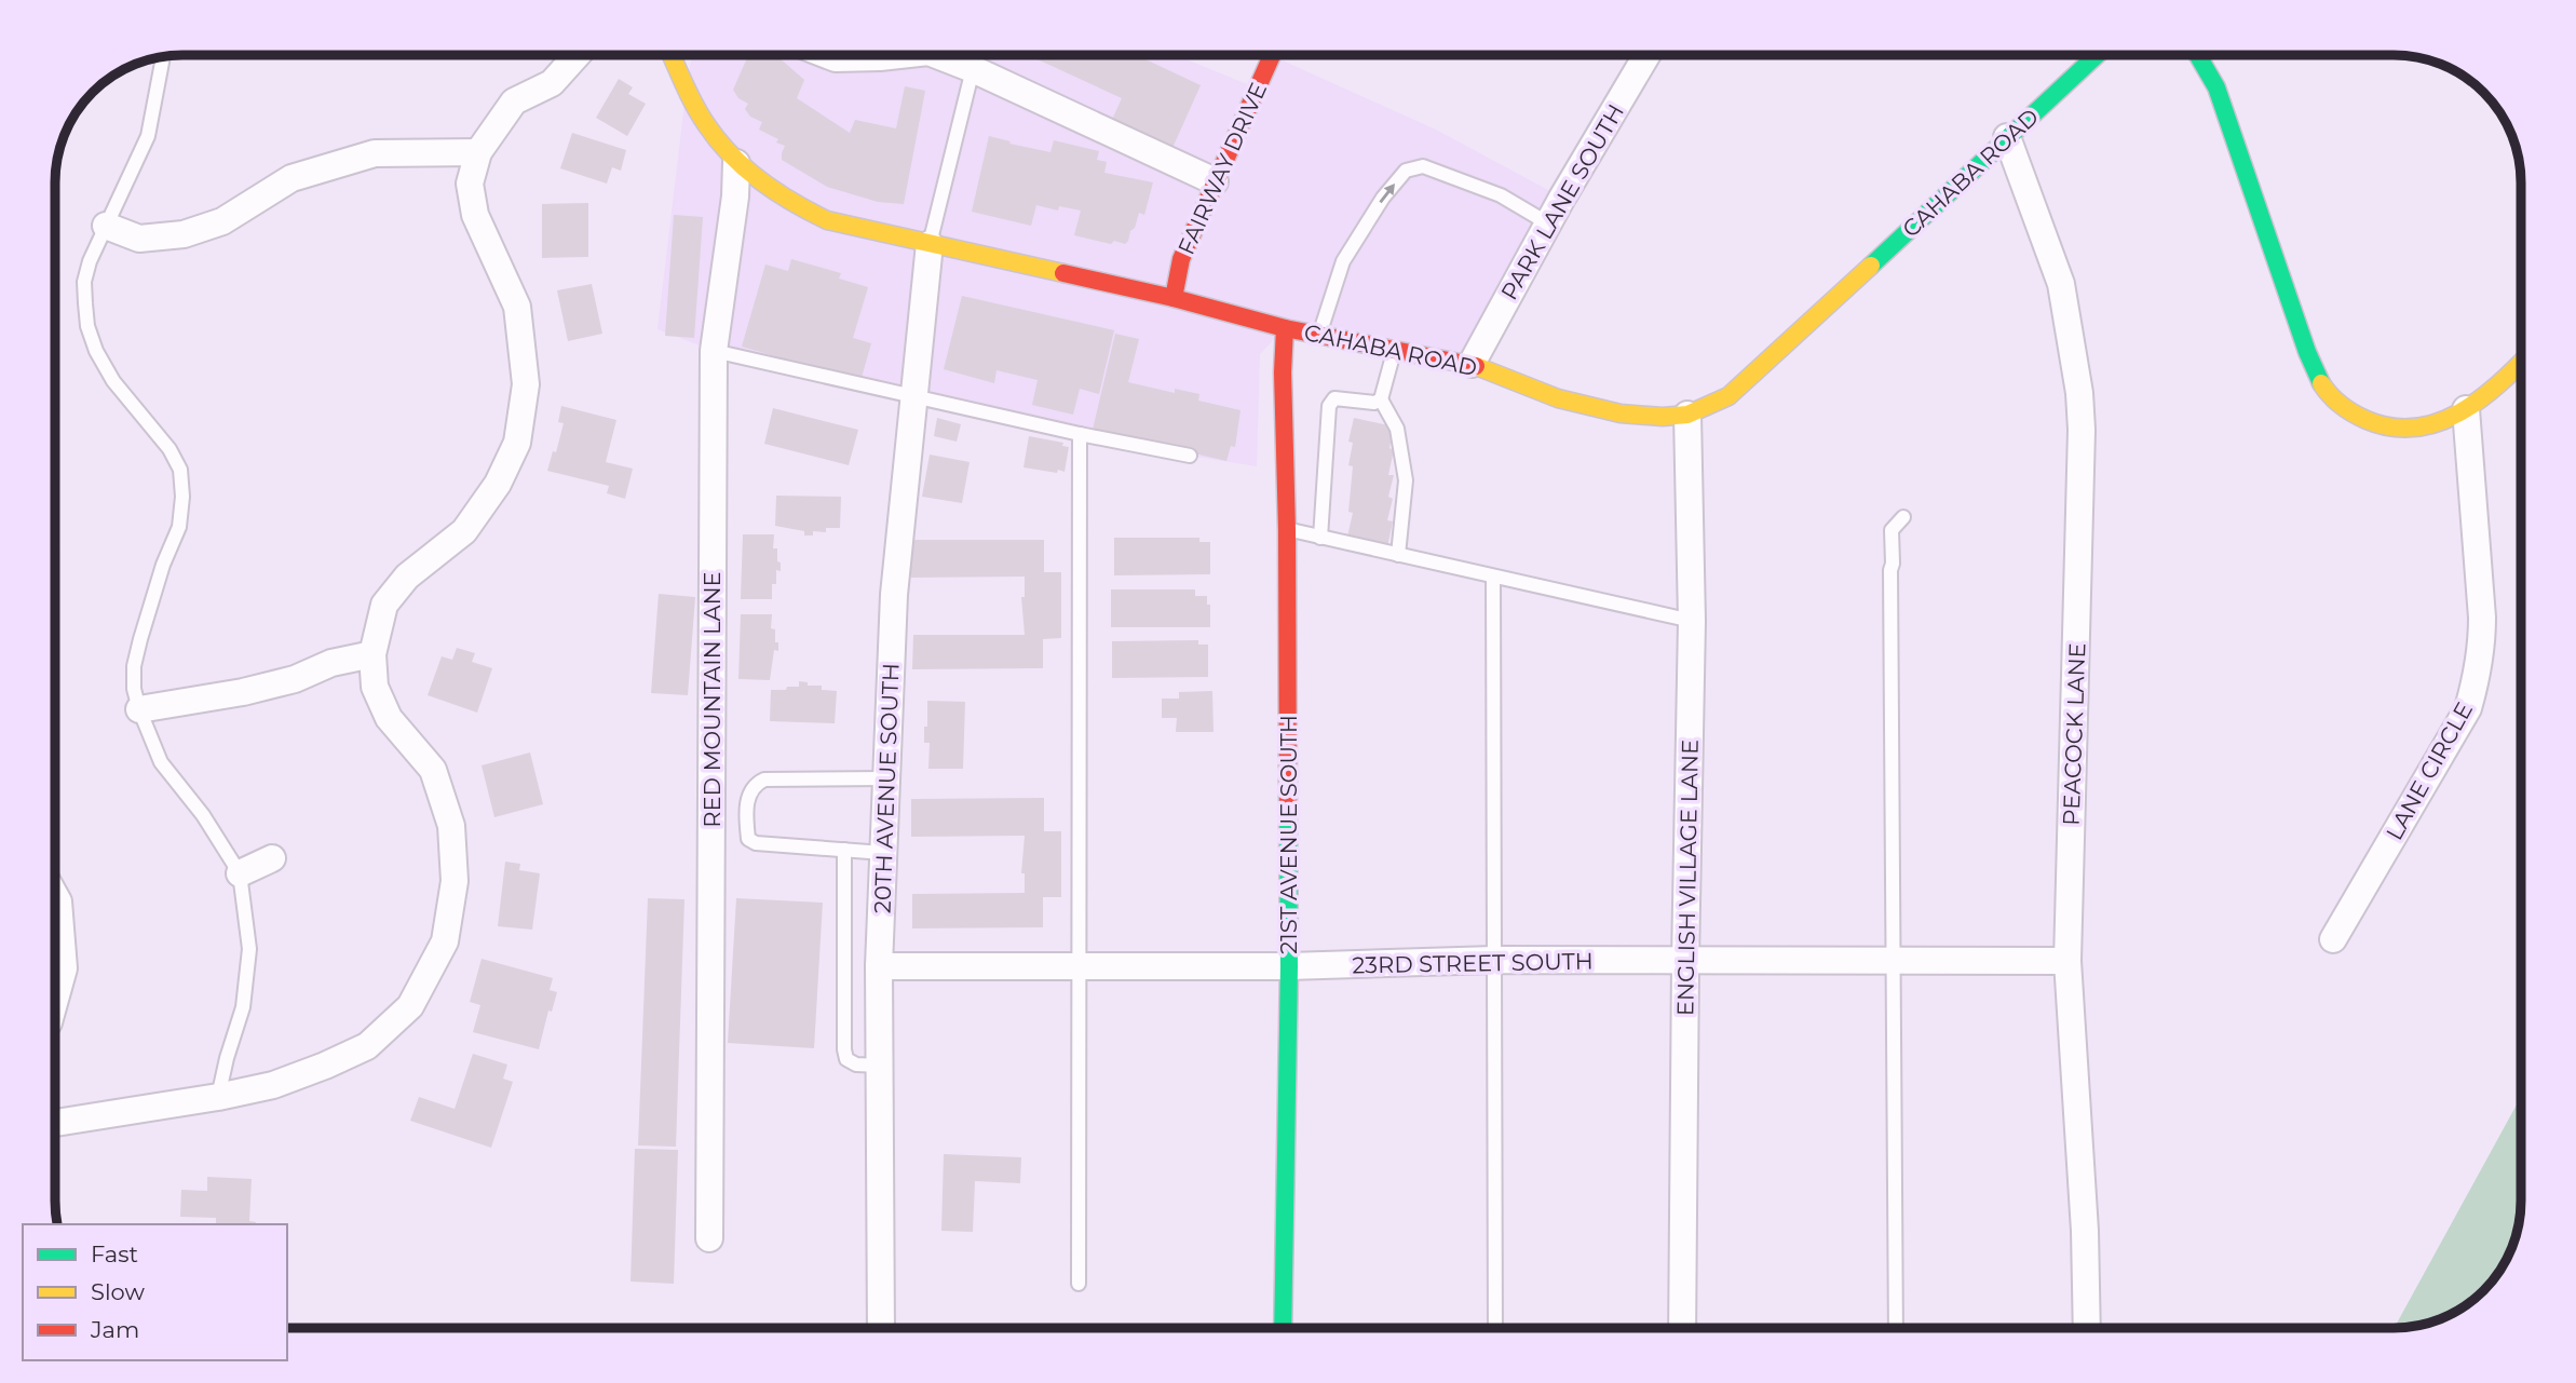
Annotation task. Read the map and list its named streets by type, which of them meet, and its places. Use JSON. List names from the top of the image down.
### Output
{
  "streets": {
    "street": [
      "FAIRWAY DRIVE",
      "CAHABA ROAD",
      "PARK LANE SOUTH",
      "RED MOUNTAIN LANE",
      "PEACOCK LANE",
      "LANE CIRCLE",
      "20TH AVENUE SOUTH",
      "21ST AVENUE SOUTH",
      "ENGLISH VILLAGE LANE",
      "23RD STREET SOUTH"
    ]
  },
  "crossings": [
    ["FAIRWAY DRIVE", "CAHABA ROAD"],
    ["CAHABA ROAD", "PARK LANE SOUTH"],
    ["CAHABA ROAD", "RED MOUNTAIN LANE"],
    ["CAHABA ROAD", "PEACOCK LANE"],
    ["CAHABA ROAD", "20TH AVENUE SOUTH"],
    ["CAHABA ROAD", "21ST AVENUE SOUTH"],
    ["CAHABA ROAD", "ENGLISH VILLAGE LANE"],
    ["PEACOCK LANE", "23RD STREET SOUTH"],
    ["20TH AVENUE SOUTH", "23RD STREET SOUTH"],
    ["21ST AVENUE SOUTH", "23RD STREET SOUTH"],
    ["ENGLISH VILLAGE LANE", "23RD STREET SOUTH"]
  ],
  "legend": ["Fast", "Slow", "Jam"]
}
